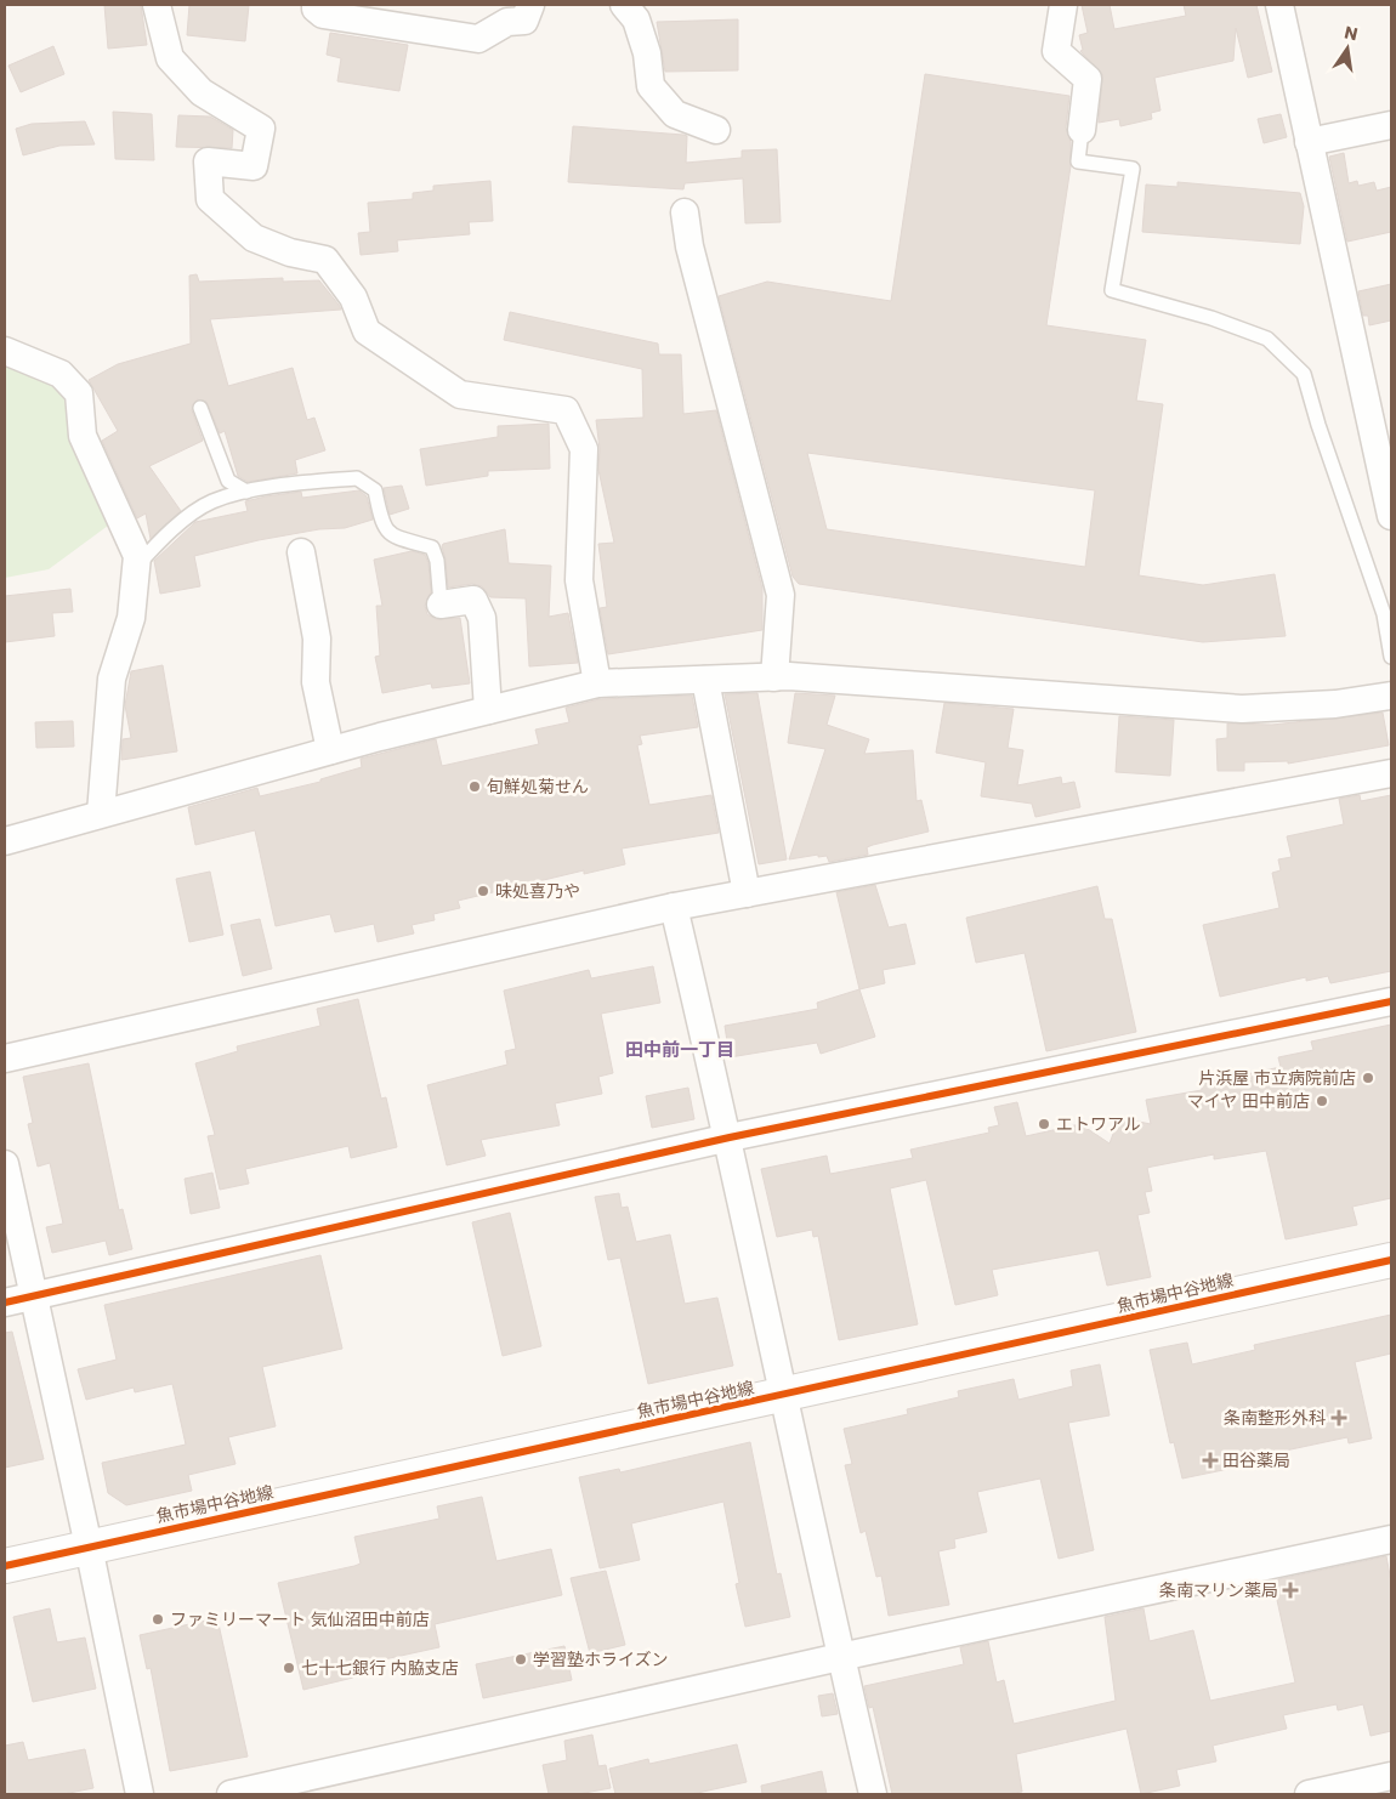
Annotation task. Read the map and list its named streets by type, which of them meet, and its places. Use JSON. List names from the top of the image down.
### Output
{
  "streets": {
    "street": ["魚市場中谷地線"]
  },
  "districts": ["田中前一丁目"],
  "places": {
    "other": [
      "旬鮮処菊せん",
      "味処喜乃や",
      "片浜屋 市立病院前店",
      "マイヤ 田中前店",
      "エトワアル",
      "ファミリーマート 気仙沼田中前店",
      "学習塾ホライズン",
      "七十七銀行 内脇支店"
    ],
    "health": ["条南整形外科", "田谷薬局", "条南マリン薬局"]
  },
  "north": "top"
}
